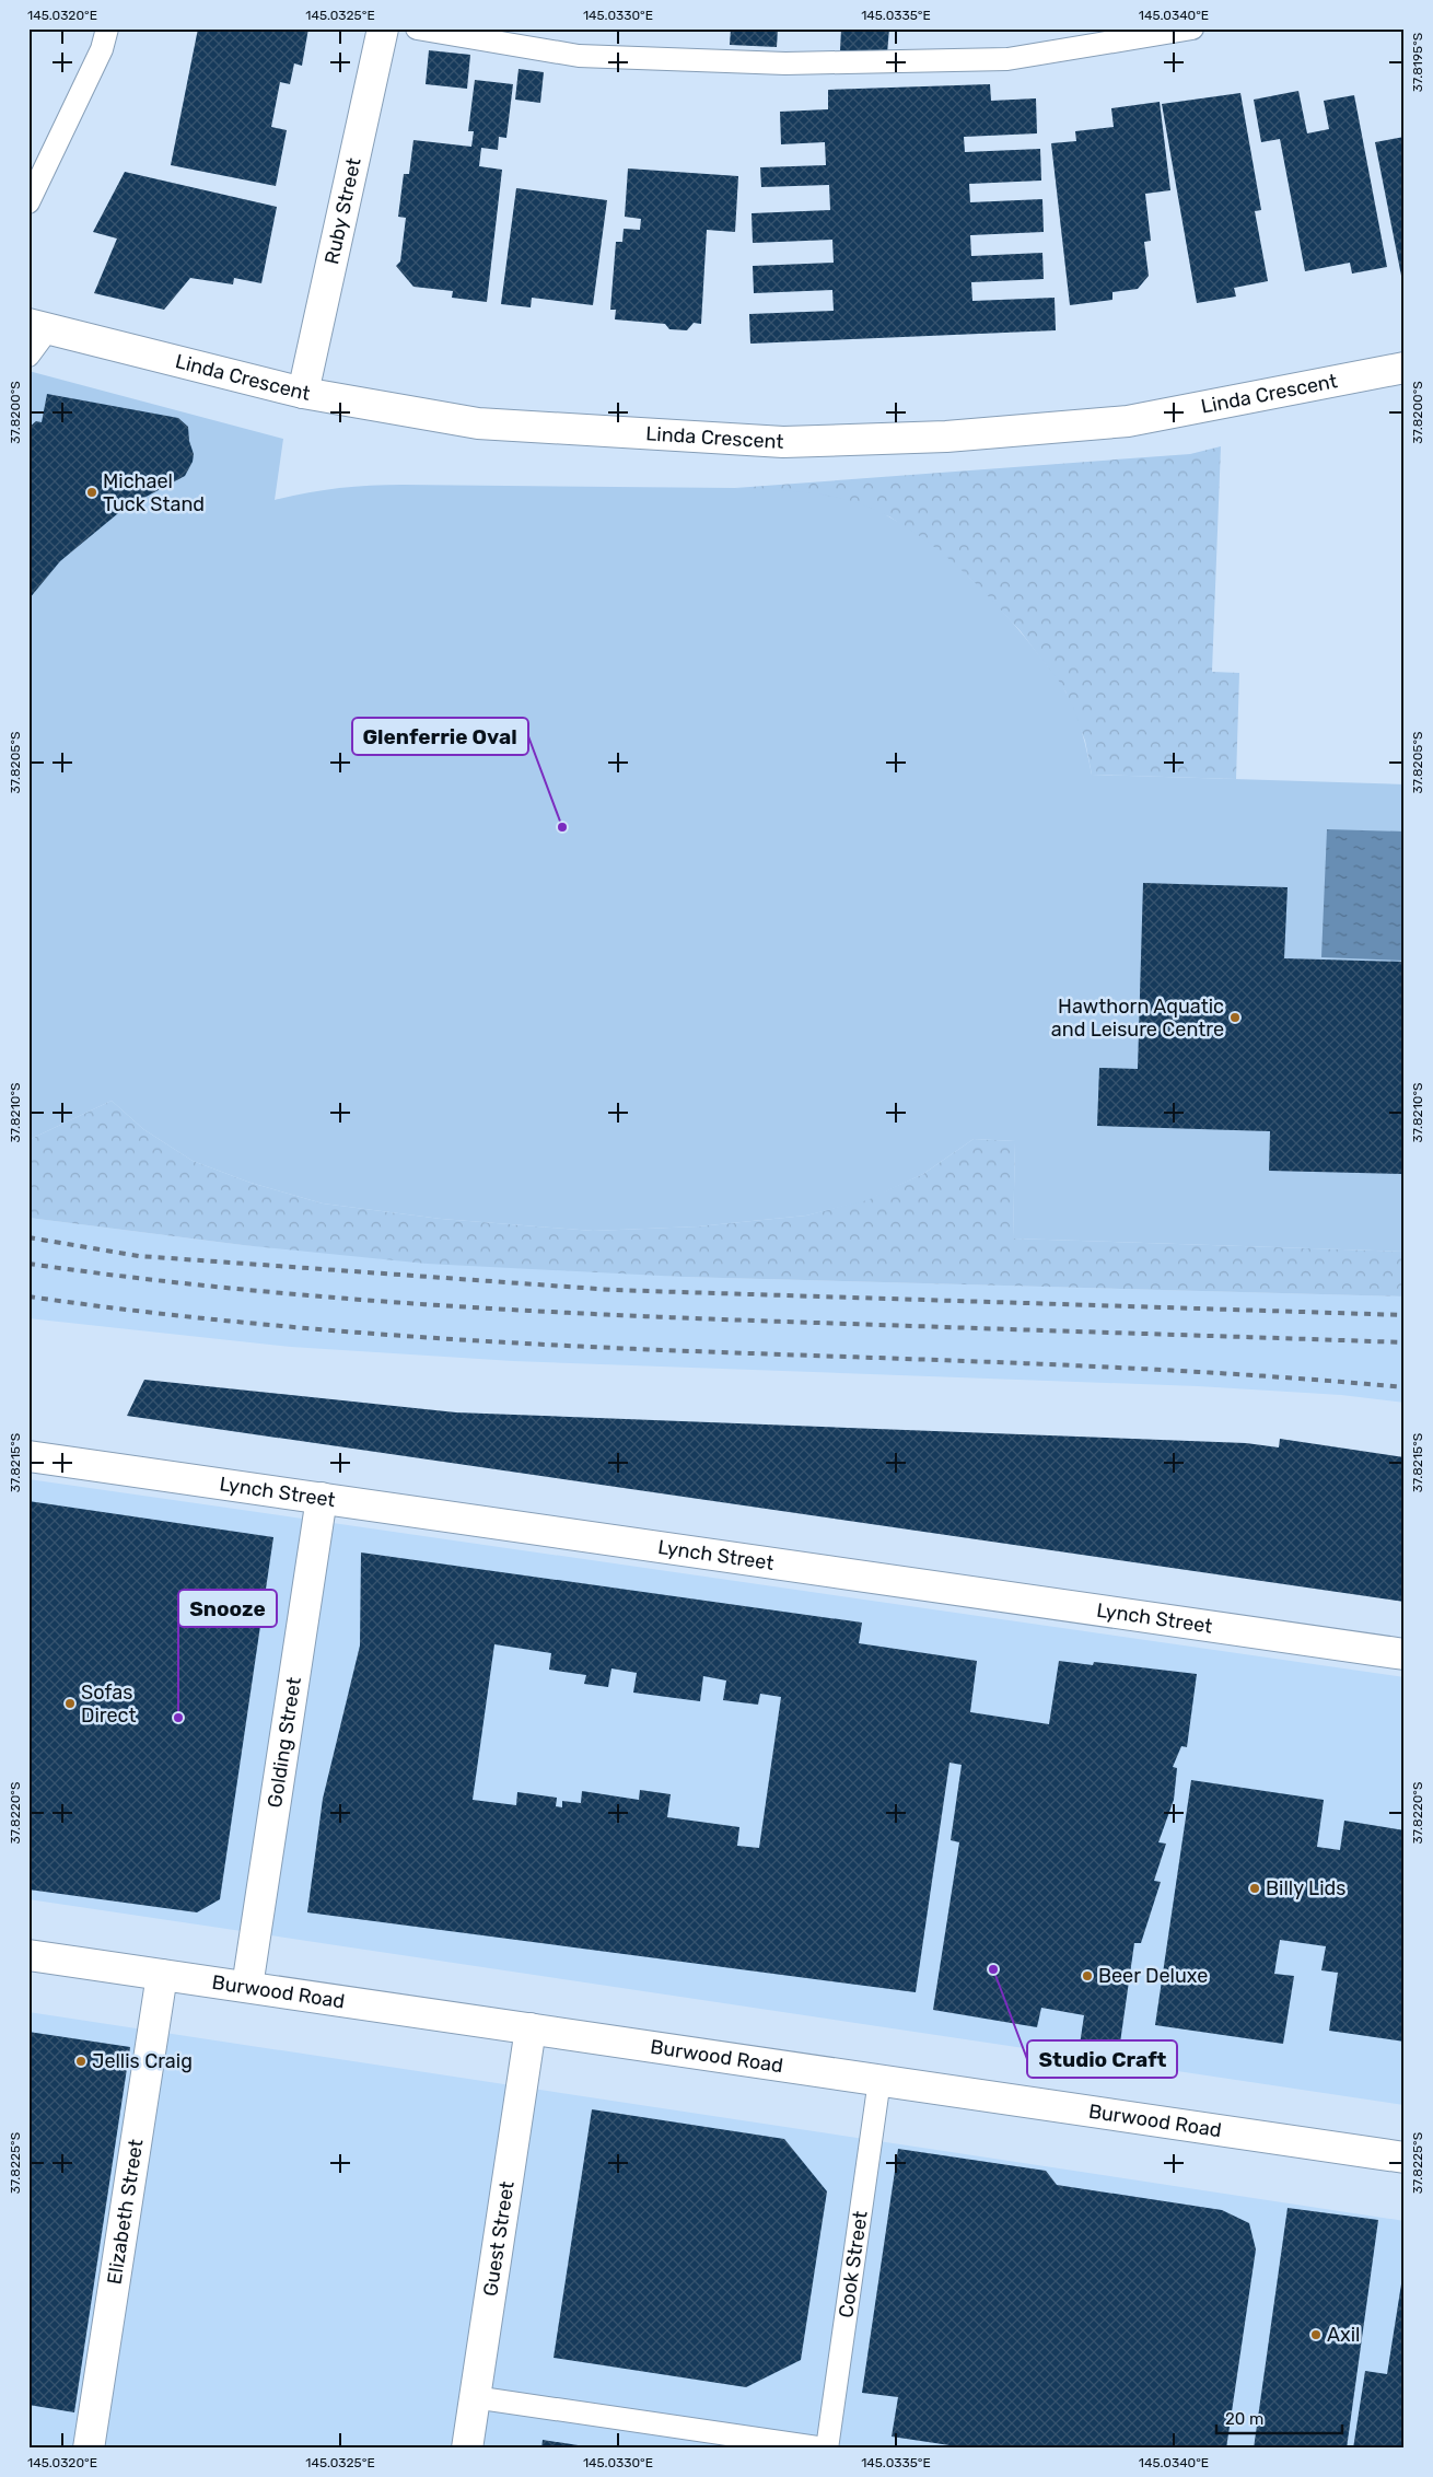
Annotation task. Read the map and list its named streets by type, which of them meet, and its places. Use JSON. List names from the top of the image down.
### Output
{
  "streets": {
    "street": [
      "Ruby Street",
      "Linda Crescent",
      "Lynch Street",
      "Golding Street",
      "Burwood Road",
      "Elizabeth Street",
      "Guest Street"
    ],
    "lane": ["Cook Street"]
  },
  "crossings": [
    ["Ruby Street", "Linda Crescent"],
    ["Lynch Street", "Golding Street"],
    ["Golding Street", "Burwood Road"],
    ["Burwood Road", "Elizabeth Street"],
    ["Burwood Road", "Guest Street"],
    ["Burwood Road", "Cook Street"]
  ],
  "places": [
    "Michael Tuck Stand",
    "Glenferrie Oval",
    "Hawthorn Aquatic and Leisure Centre",
    "Sofas Direct",
    "Snooze",
    "Billy Lids",
    "Studio Craft",
    "Beer Deluxe",
    "Jellis Craig",
    "Axil"
  ],
  "scale_bar": "20 m",
  "coordinates": [
    "145.0320°E",
    "145.0325°E",
    "145.0330°E",
    "145.0335°E",
    "145.0340°E",
    "37.8195°S",
    "37.8200°S",
    "37.8205°S",
    "37.8210°S",
    "37.8215°S",
    "37.8220°S",
    "37.8225°S"
  ]
}
